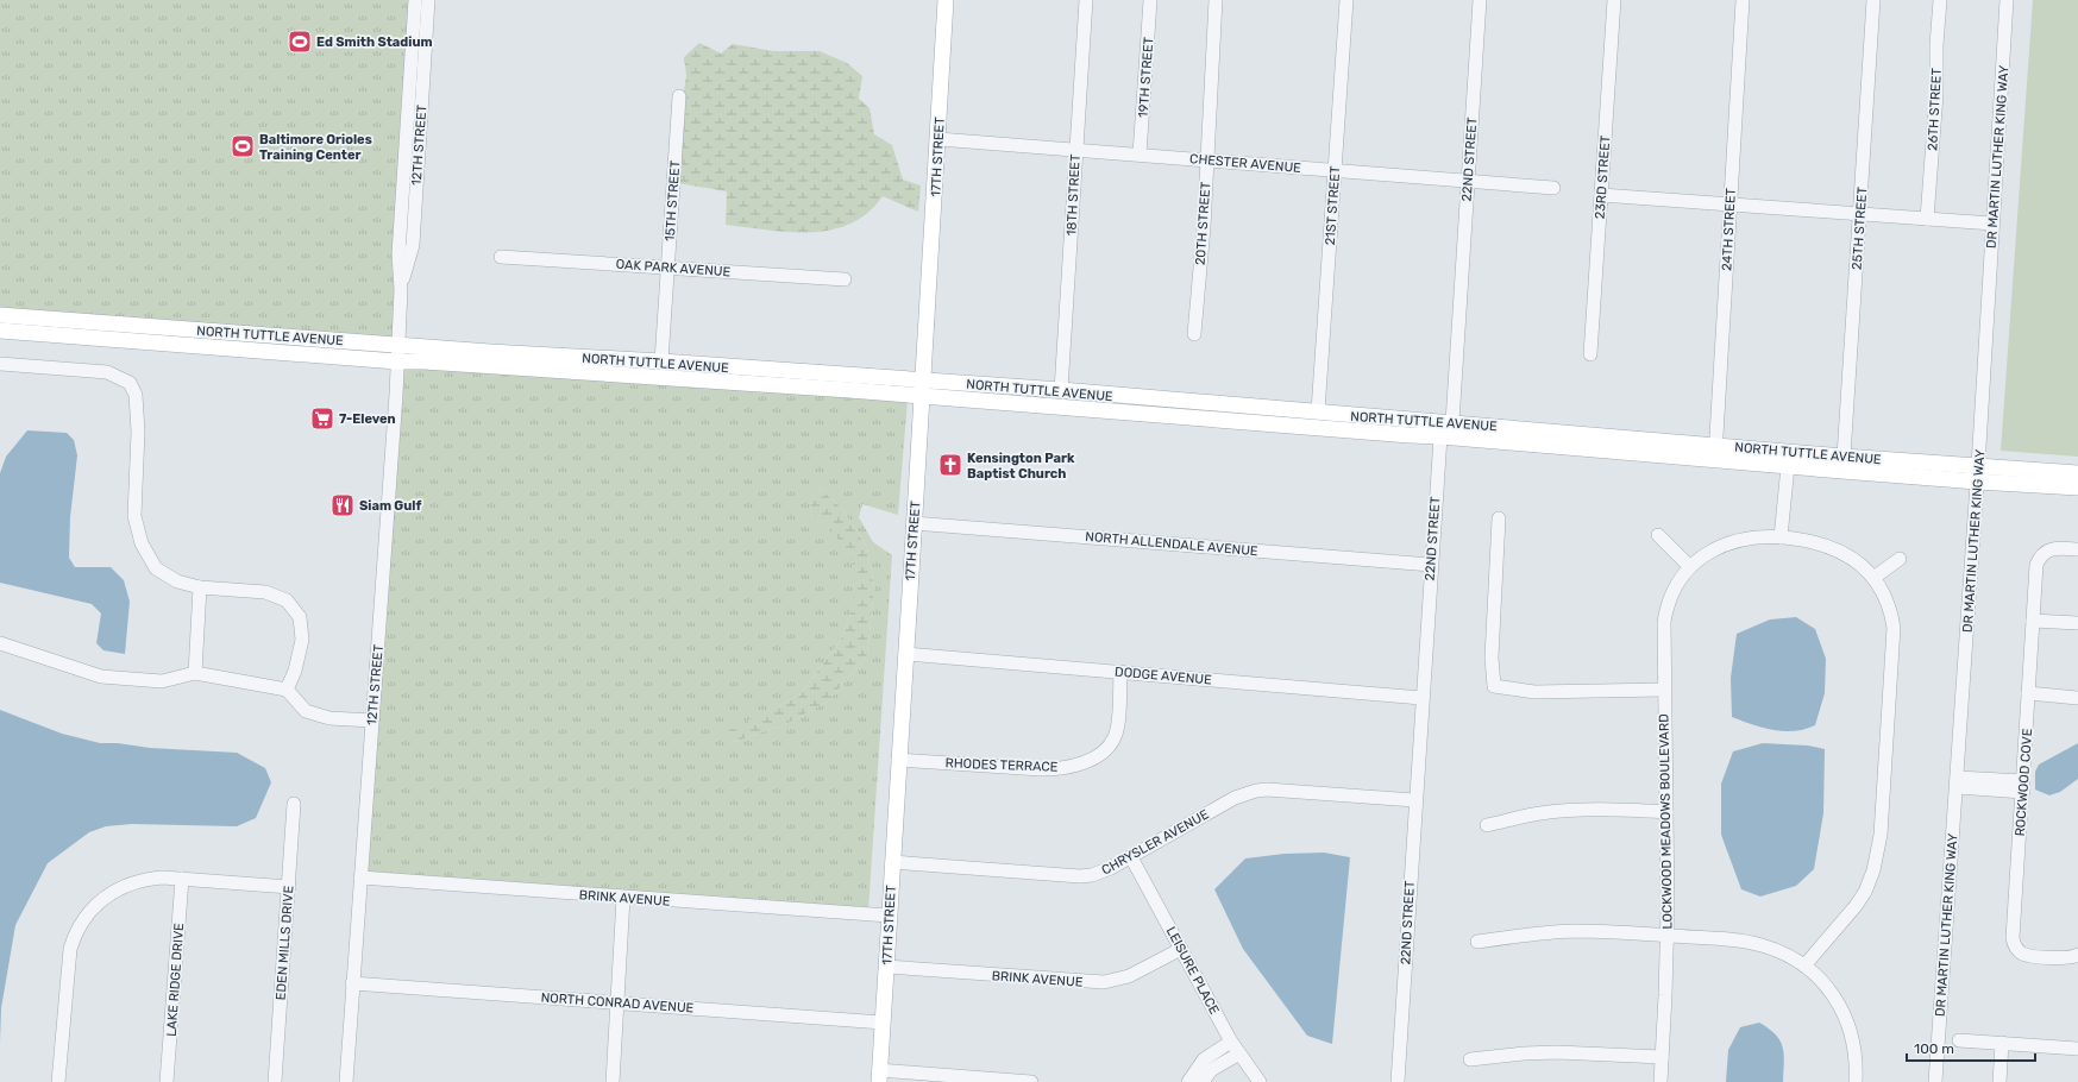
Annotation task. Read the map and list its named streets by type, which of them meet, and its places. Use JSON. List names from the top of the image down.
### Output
{
  "streets": {
    "main road": ["17TH STREET", "NORTH TUTTLE AVENUE"],
    "street": [
      "19TH STREET",
      "26TH STREET",
      "12TH STREET",
      "DR MARTIN LUTHER KING WAY",
      "22ND STREET",
      "CHESTER AVENUE",
      "23RD STREET",
      "18TH STREET",
      "15TH STREET",
      "21ST STREET",
      "20TH STREET",
      "25TH STREET",
      "24TH STREET",
      "OAK PARK AVENUE",
      "NORTH ALLENDALE AVENUE",
      "DODGE AVENUE",
      "RHODES TERRACE",
      "ROCKWOOD COVE",
      "LOCKWOOD MEADOWS BOULEVARD",
      "CHRYSLER AVENUE",
      "BRINK AVENUE",
      "EDEN MILLS DRIVE",
      "LEISURE PLACE",
      "LAKE RIDGE DRIVE",
      "NORTH CONRAD AVENUE"
    ]
  },
  "crossings": [
    ["19TH STREET", "CHESTER AVENUE"],
    ["12TH STREET", "NORTH TUTTLE AVENUE"],
    ["12TH STREET", "BRINK AVENUE"],
    ["12TH STREET", "NORTH CONRAD AVENUE"],
    ["17TH STREET", "CHESTER AVENUE"],
    ["17TH STREET", "NORTH TUTTLE AVENUE"],
    ["17TH STREET", "NORTH ALLENDALE AVENUE"],
    ["17TH STREET", "DODGE AVENUE"],
    ["17TH STREET", "RHODES TERRACE"],
    ["17TH STREET", "CHRYSLER AVENUE"],
    ["17TH STREET", "BRINK AVENUE"],
    ["17TH STREET", "NORTH CONRAD AVENUE"],
    ["DR MARTIN LUTHER KING WAY", "NORTH TUTTLE AVENUE"],
    ["22ND STREET", "CHESTER AVENUE"],
    ["22ND STREET", "NORTH TUTTLE AVENUE"],
    ["22ND STREET", "NORTH ALLENDALE AVENUE"],
    ["22ND STREET", "DODGE AVENUE"],
    ["22ND STREET", "CHRYSLER AVENUE"],
    ["CHESTER AVENUE", "18TH STREET"],
    ["CHESTER AVENUE", "21ST STREET"],
    ["CHESTER AVENUE", "20TH STREET"],
    ["18TH STREET", "NORTH TUTTLE AVENUE"],
    ["15TH STREET", "OAK PARK AVENUE"],
    ["15TH STREET", "NORTH TUTTLE AVENUE"],
    ["21ST STREET", "NORTH TUTTLE AVENUE"],
    ["25TH STREET", "NORTH TUTTLE AVENUE"],
    ["24TH STREET", "NORTH TUTTLE AVENUE"],
    ["DODGE AVENUE", "RHODES TERRACE"],
    ["CHRYSLER AVENUE", "LEISURE PLACE"],
    ["BRINK AVENUE", "LEISURE PLACE"]
  ],
  "places": {
    "sports": ["Ed Smith Stadium", "Baltimore Orioles Training Center"],
    "supermarket": ["7-Eleven"],
    "church": ["Kensington Park Baptist Church"],
    "restaurant": ["Siam Gulf"]
  },
  "scale_bar": "100 m"
}
